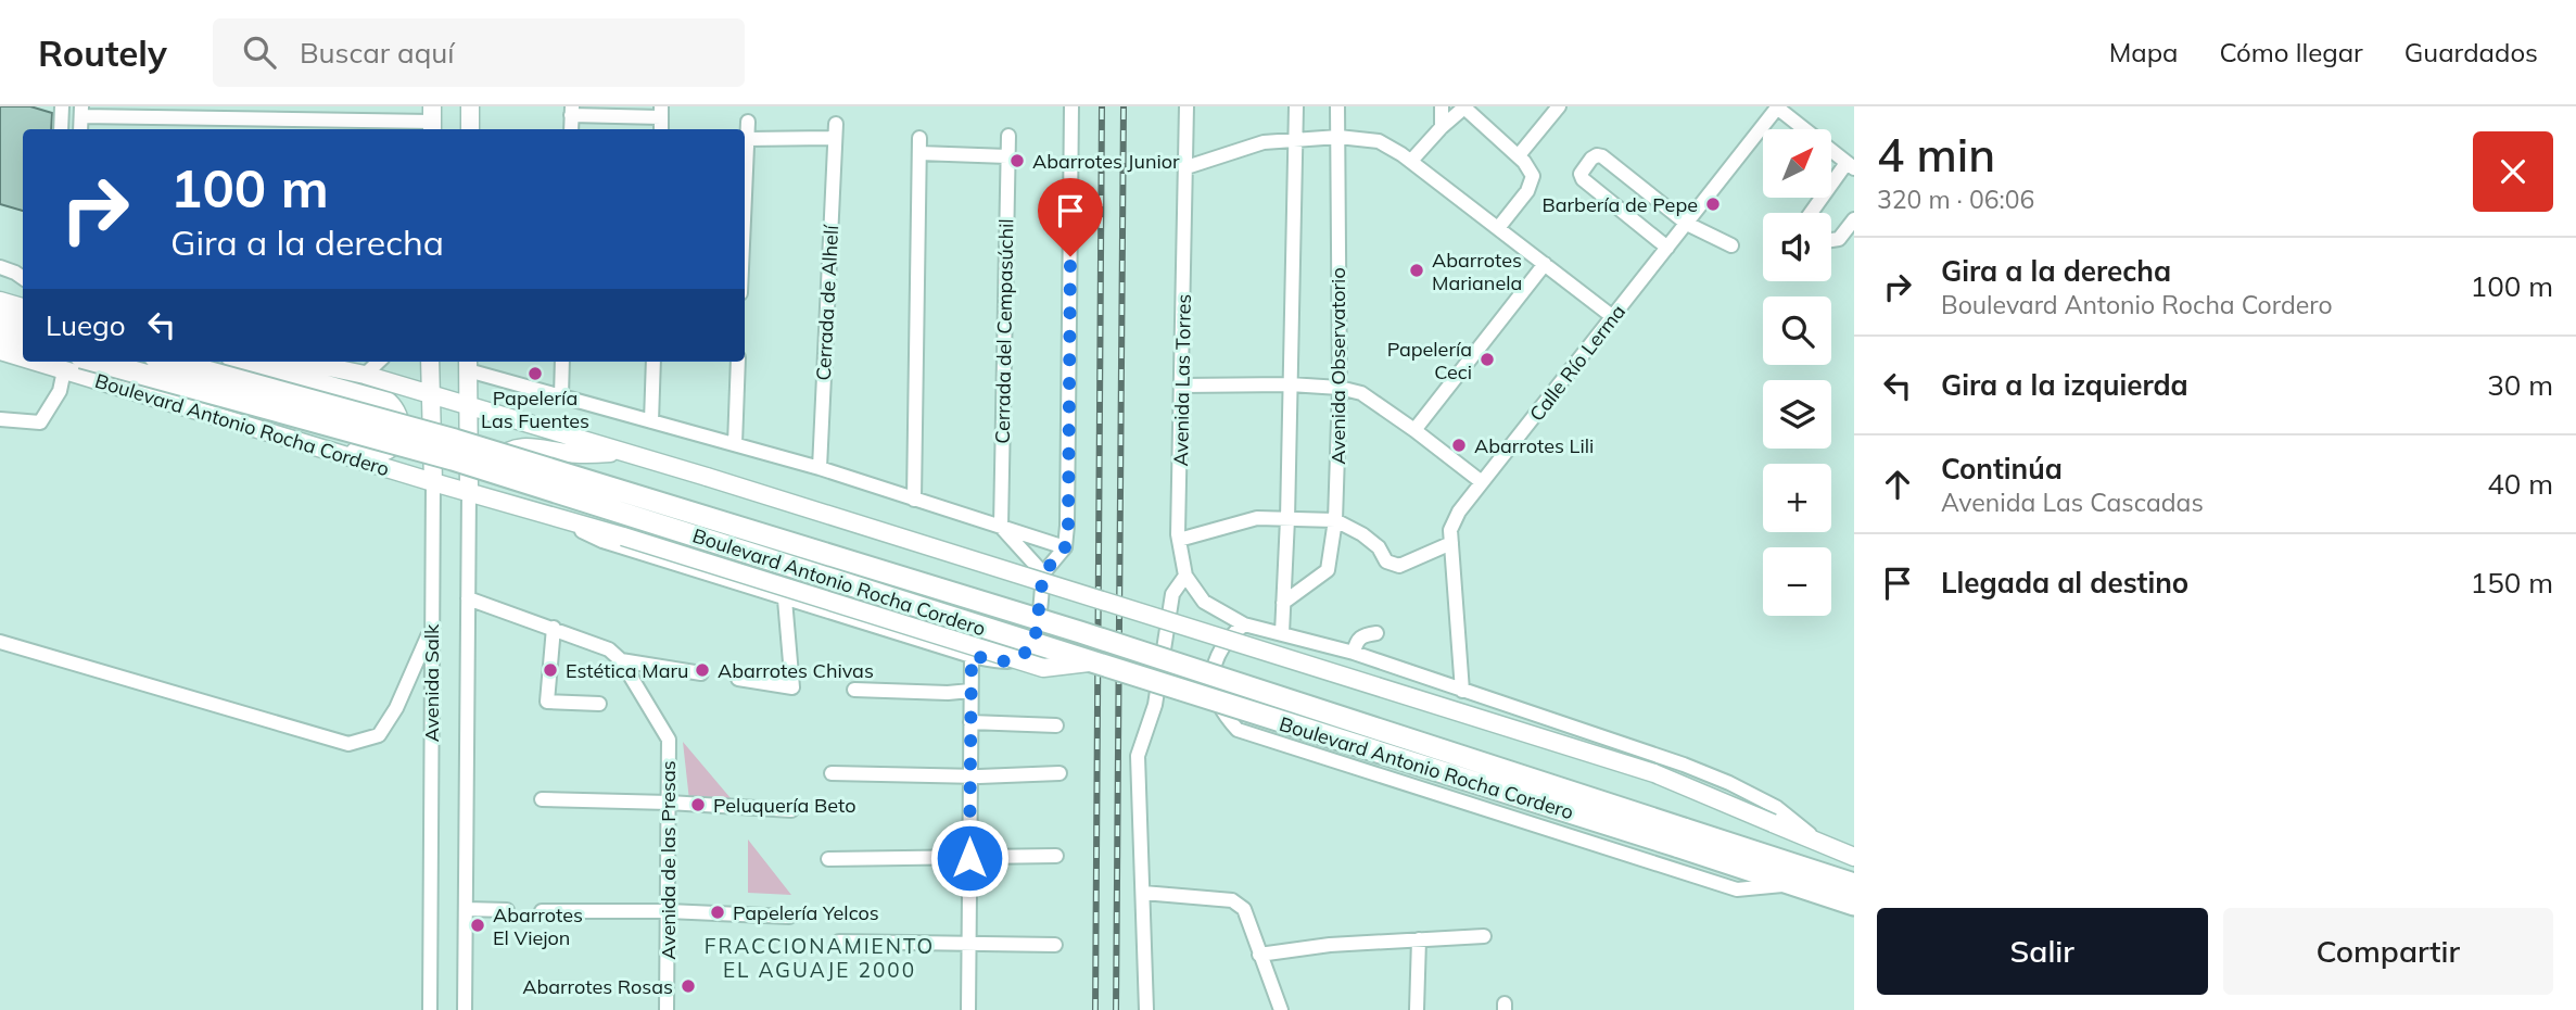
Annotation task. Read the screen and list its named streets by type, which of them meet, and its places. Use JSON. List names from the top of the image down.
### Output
{
  "streets": {
    "highway": ["Boulevard Antonio Rocha Cordero"],
    "main road": ["Avenida Salk"],
    "street": [
      "Cerrada de Alhelí",
      "Cerrada del Cempasúchil",
      "Calle Río Lerma",
      "Avenida Observatorio",
      "Avenida Las Torres",
      "Avenida de las Presas"
    ]
  },
  "crossings": [
    ["Calle Río Lerma", "Avenida Las Torres"],
    ["Boulevard Antonio Rocha Cordero", "Avenida Salk"],
    ["Avenida Salk", "Avenida de las Presas"]
  ],
  "districts": ["FRACCIONAMIENTO EL AGUAJE 2000"],
  "places": [
    "Abarrotes Junior",
    "Barbería de Pepe",
    "Abarrotes Marianela",
    "Papelería Ceci",
    "Papelería Las Fuentes",
    "Abarrotes Lili",
    "Estética Maru",
    "Abarrotes Chivas",
    "Peluquería Beto",
    "Papelería Yelcos",
    "Abarrotes El Viejon",
    "Abarrotes Rosas"
  ],
  "north": "top right",
  "page": {
    "header": "Routely",
    "search": "Buscar aquí",
    "nav": ["Mapa", "Cómo llegar", "Guardados"],
    "heading": ["4 min", "320 m · 06:06"],
    "map_buttons": ["+", "−"],
    "turn": ["100 m", "Gira a la derecha"],
    "list": [
      {
        "name": "Gira a la derecha",
        "note": "Boulevard Antonio Rocha Cordero",
        "value": "100 m"
      },
      {
        "name": "Gira a la izquierda",
        "value": "30 m"
      },
      {
        "name": "Continúa",
        "note": "Avenida Las Cascadas",
        "value": "40 m"
      },
      {
        "name": "Llegada al destino",
        "value": "150 m"
      }
    ],
    "then": "Luego",
    "buttons": ["Salir", "Compartir"]
  }
}
